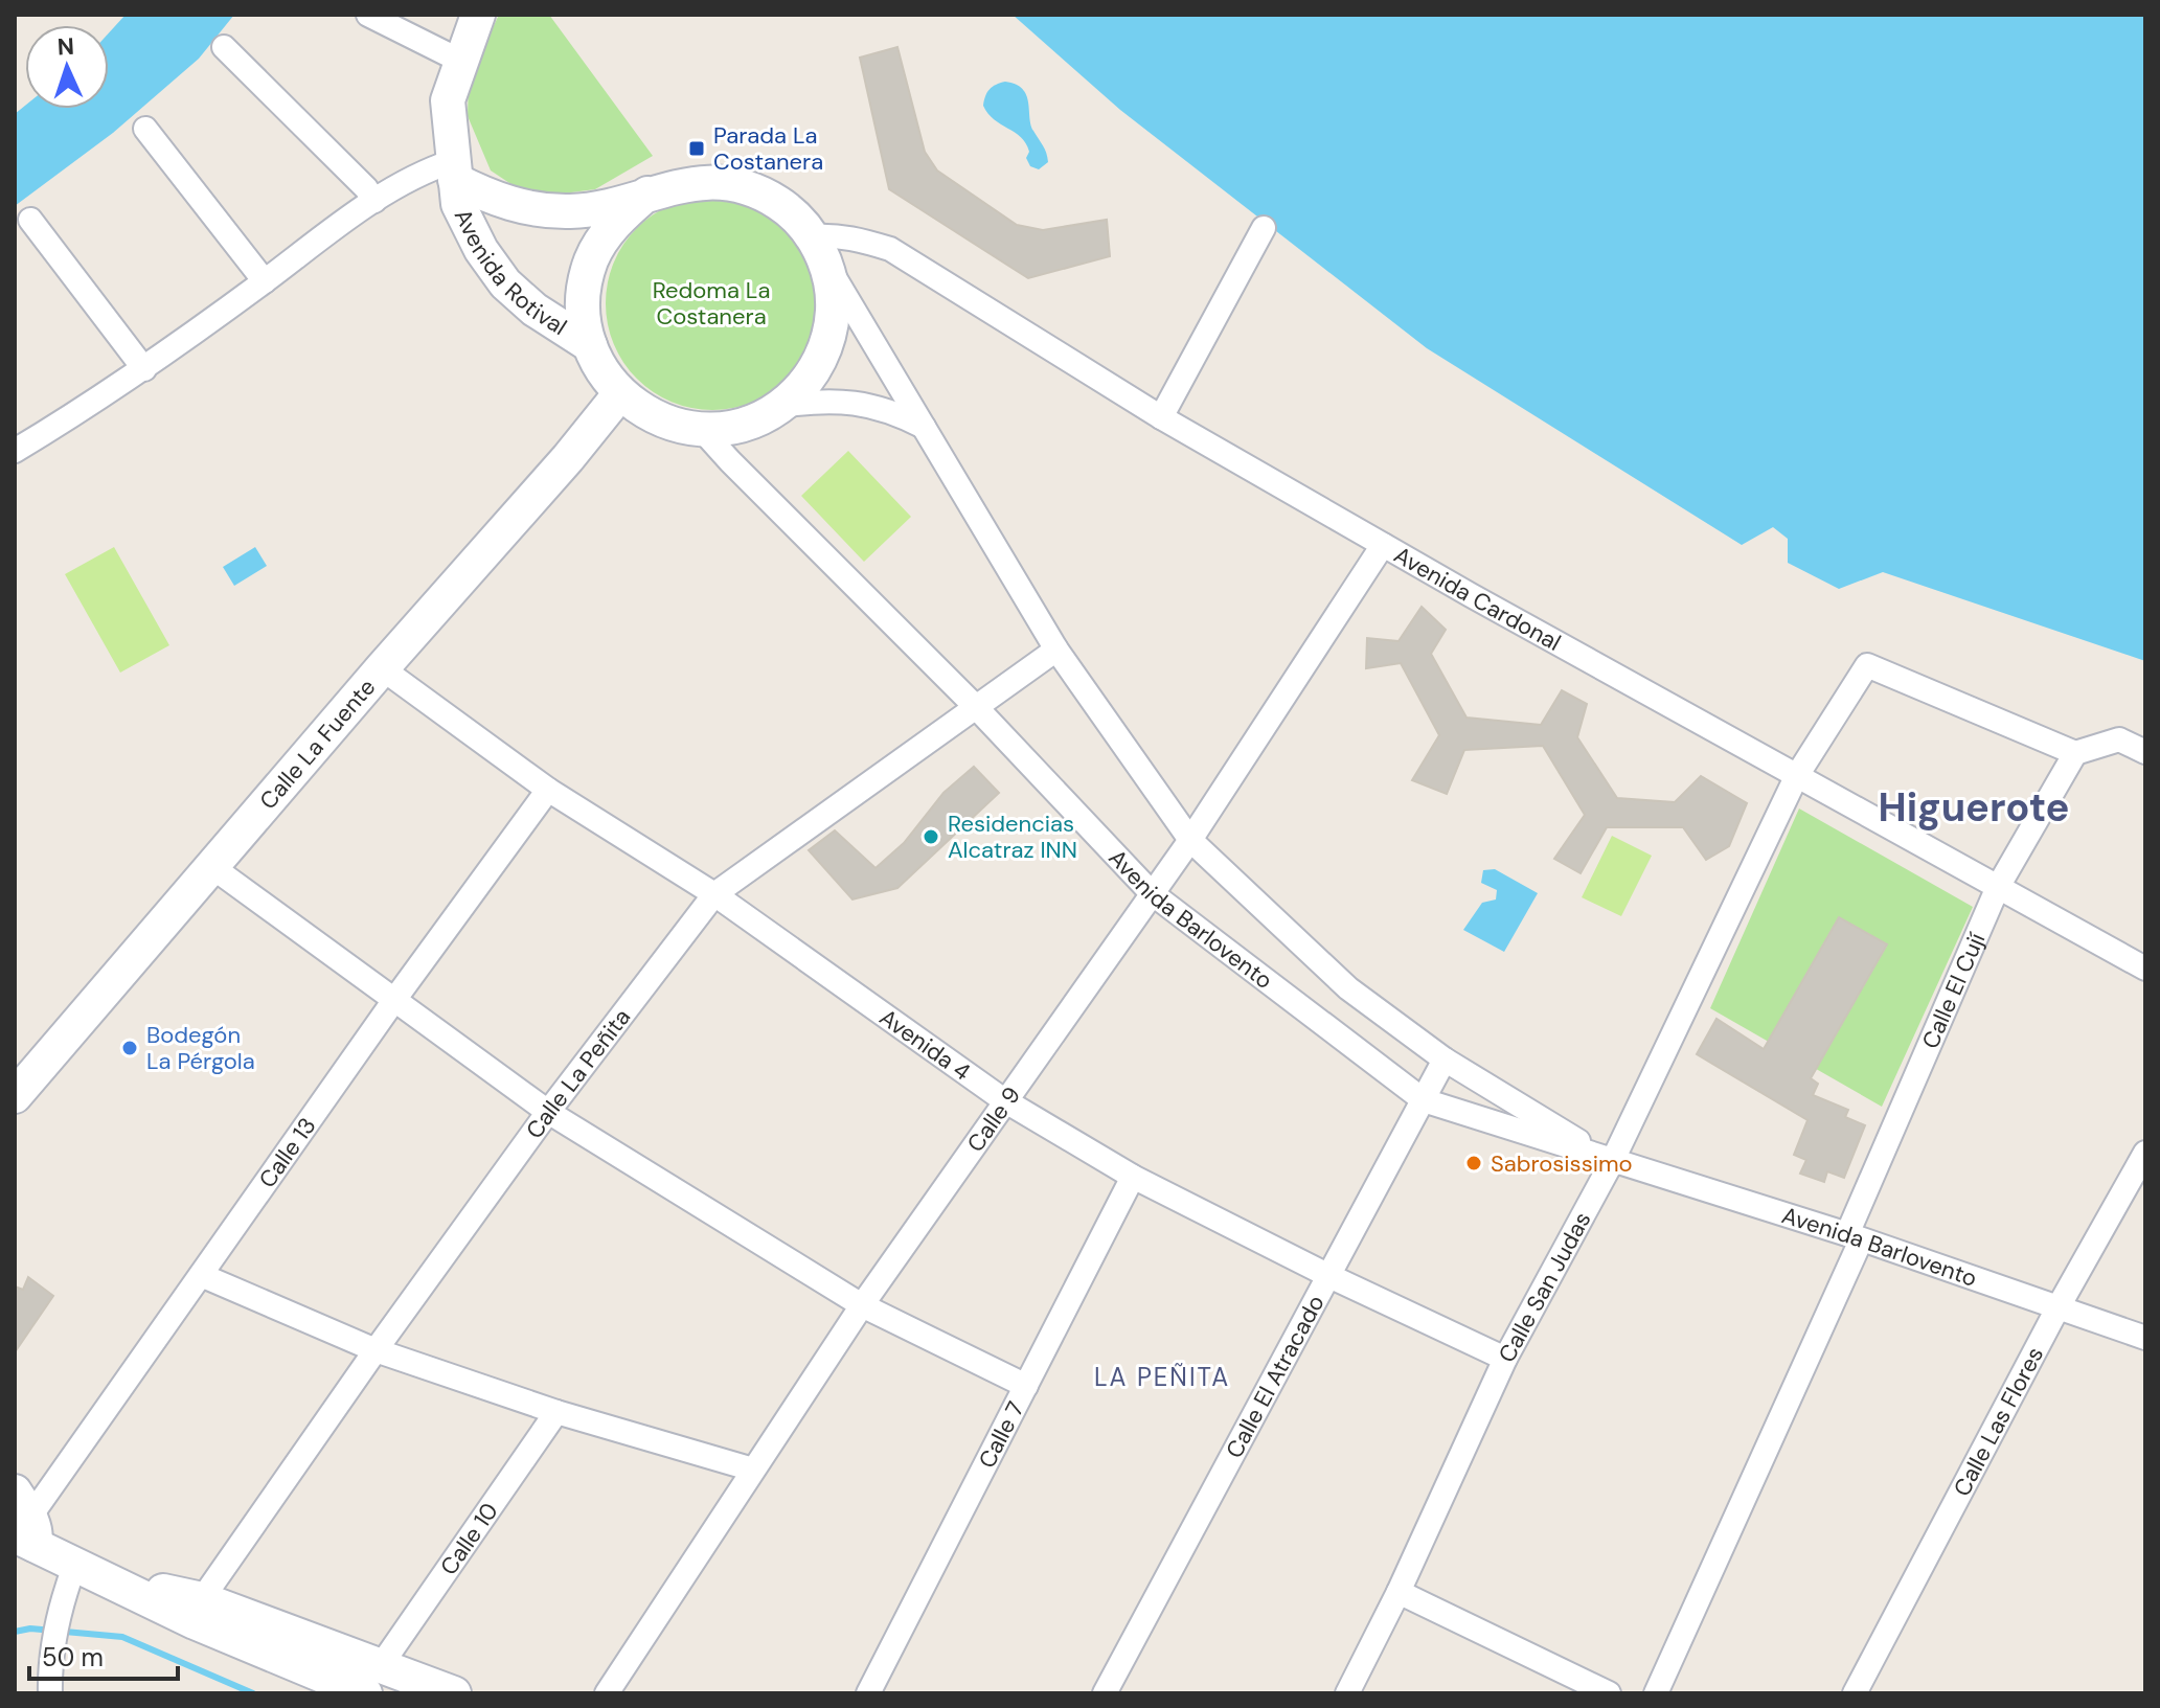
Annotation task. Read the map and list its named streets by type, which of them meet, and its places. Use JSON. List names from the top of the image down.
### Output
{
  "streets": {
    "main road": ["Avenida Rotival", "Calle La Fuente"],
    "street": [
      "Avenida Cardonal",
      "Avenida Barlovento",
      "Calle El Cují",
      "Avenida 4",
      "Calle La Peñita",
      "Calle 9",
      "Calle 13",
      "Calle San Judas",
      "Calle El Atracado",
      "Calle Las Flores",
      "Calle 7",
      "Calle 10"
    ]
  },
  "crossings": [
    ["Avenida Rotival", "Avenida Cardonal"],
    ["Avenida Rotival", "Calle La Fuente"],
    ["Avenida Rotival", "Avenida Barlovento"],
    ["Avenida Cardonal", "Calle La Fuente"],
    ["Avenida Cardonal", "Avenida Barlovento"],
    ["Avenida Cardonal", "Calle El Cují"],
    ["Avenida Cardonal", "Calle 9"],
    ["Avenida Cardonal", "Calle San Judas"],
    ["Calle La Fuente", "Avenida Barlovento"],
    ["Calle La Fuente", "Avenida 4"],
    ["Avenida Barlovento", "Calle El Cují"],
    ["Avenida Barlovento", "Calle La Peñita"],
    ["Avenida Barlovento", "Calle 9"],
    ["Avenida Barlovento", "Calle San Judas"],
    ["Avenida Barlovento", "Calle El Atracado"],
    ["Avenida Barlovento", "Calle Las Flores"],
    ["Calle El Cují", "Calle San Judas"],
    ["Avenida 4", "Calle La Peñita"],
    ["Avenida 4", "Calle 9"],
    ["Avenida 4", "Calle 13"],
    ["Avenida 4", "Calle San Judas"],
    ["Avenida 4", "Calle El Atracado"],
    ["Avenida 4", "Calle 7"]
  ],
  "districts": ["Higuerote", "LA PEÑITA"],
  "parks": ["Redoma La Costanera"],
  "places": {
    "transit": ["Parada La Costanera"],
    "other": ["Residencias Alcatraz INN", "Bodegón La Pérgola", "Sabrosissimo"]
  },
  "scale_bar": "50 m",
  "north": "top"
}
